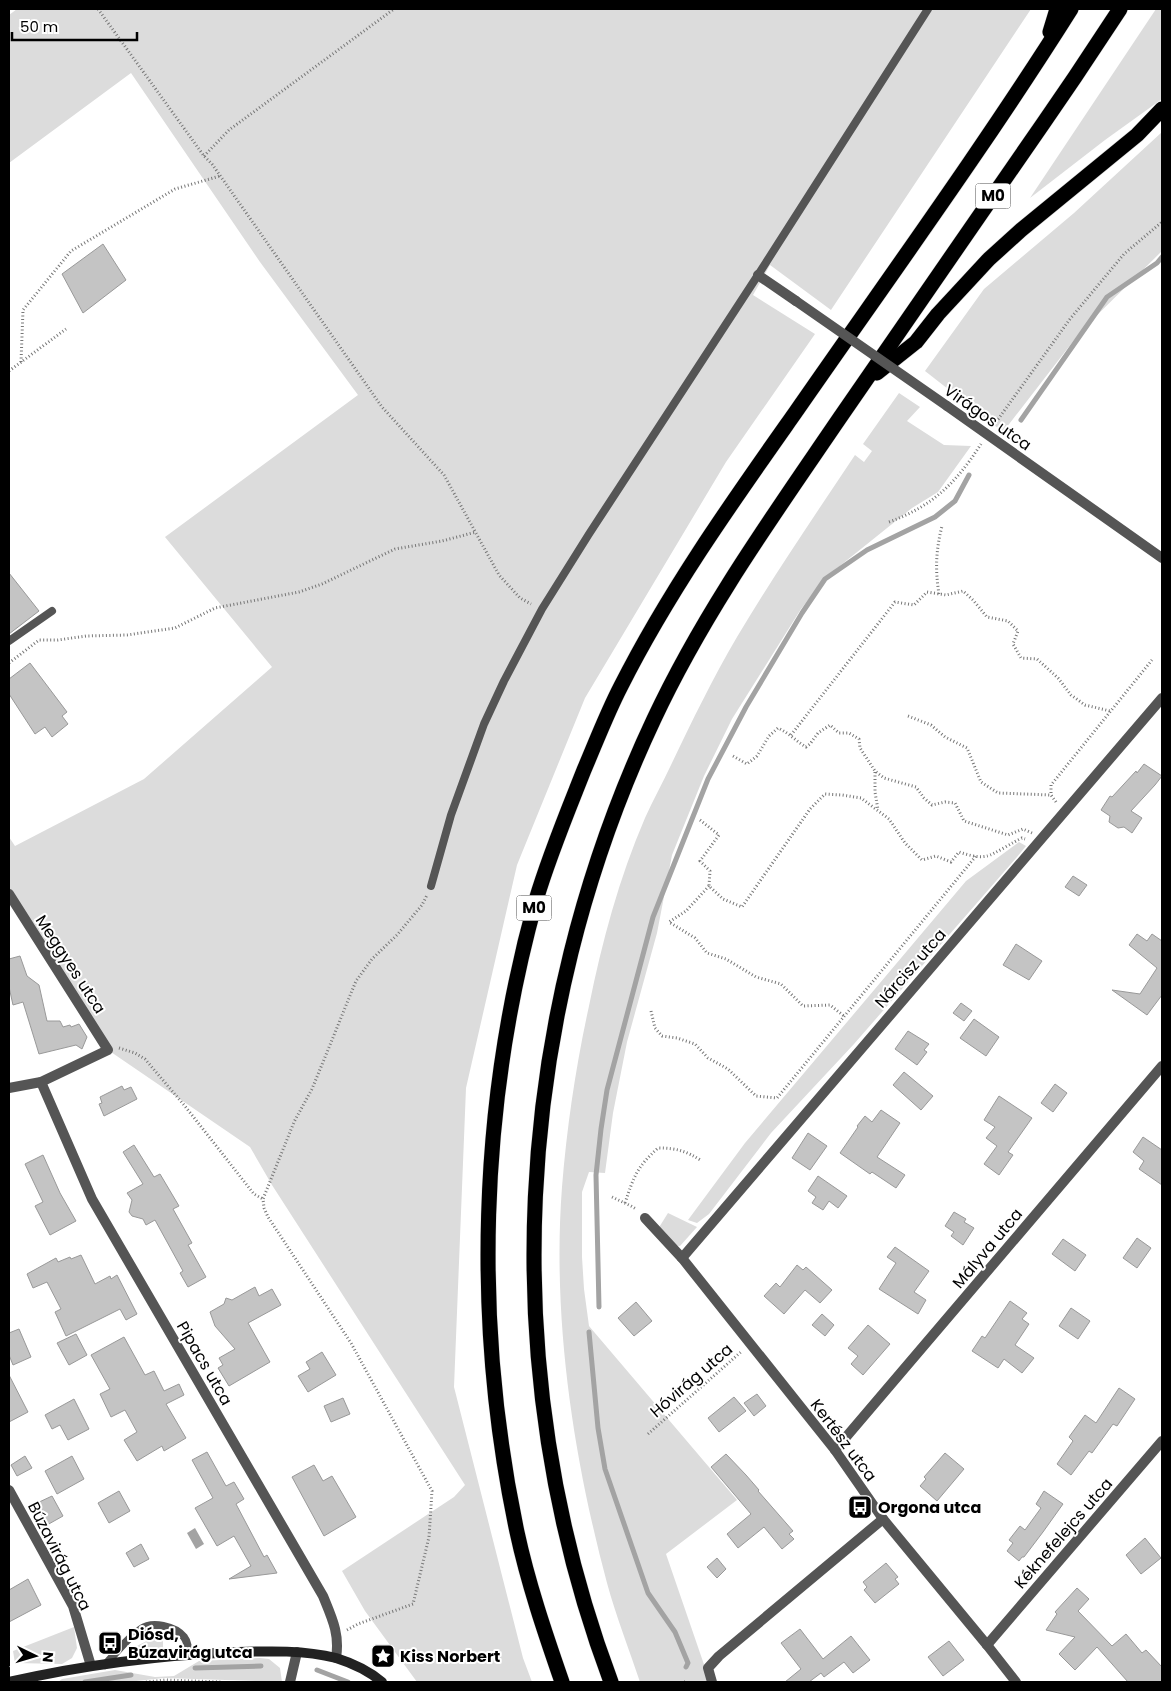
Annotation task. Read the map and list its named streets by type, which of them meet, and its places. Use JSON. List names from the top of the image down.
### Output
{
  "streets": {
    "highway": ["M0"],
    "street": [
      "Virágos utca",
      "Meggyes utca",
      "Nárcisz utca",
      "Mályva utca",
      "Pipacs utca",
      "Kertész utca",
      "Kéknefelejcs utca",
      "Búzavirág utca"
    ],
    "path": ["Hóvirág utca"]
  },
  "crossings": [
    ["Nárcisz utca", "Kertész utca"],
    ["Mályva utca", "Kertész utca"],
    ["Hóvirág utca", "Kertész utca"],
    ["Kertész utca", "Kéknefelejcs utca"]
  ],
  "places": {
    "bus stop": ["Orgona utca", "Diósd, Búzavirág utca"],
    "place": ["Kiss Norbert"]
  },
  "scale_bar": "50 m",
  "north": "right"
}
